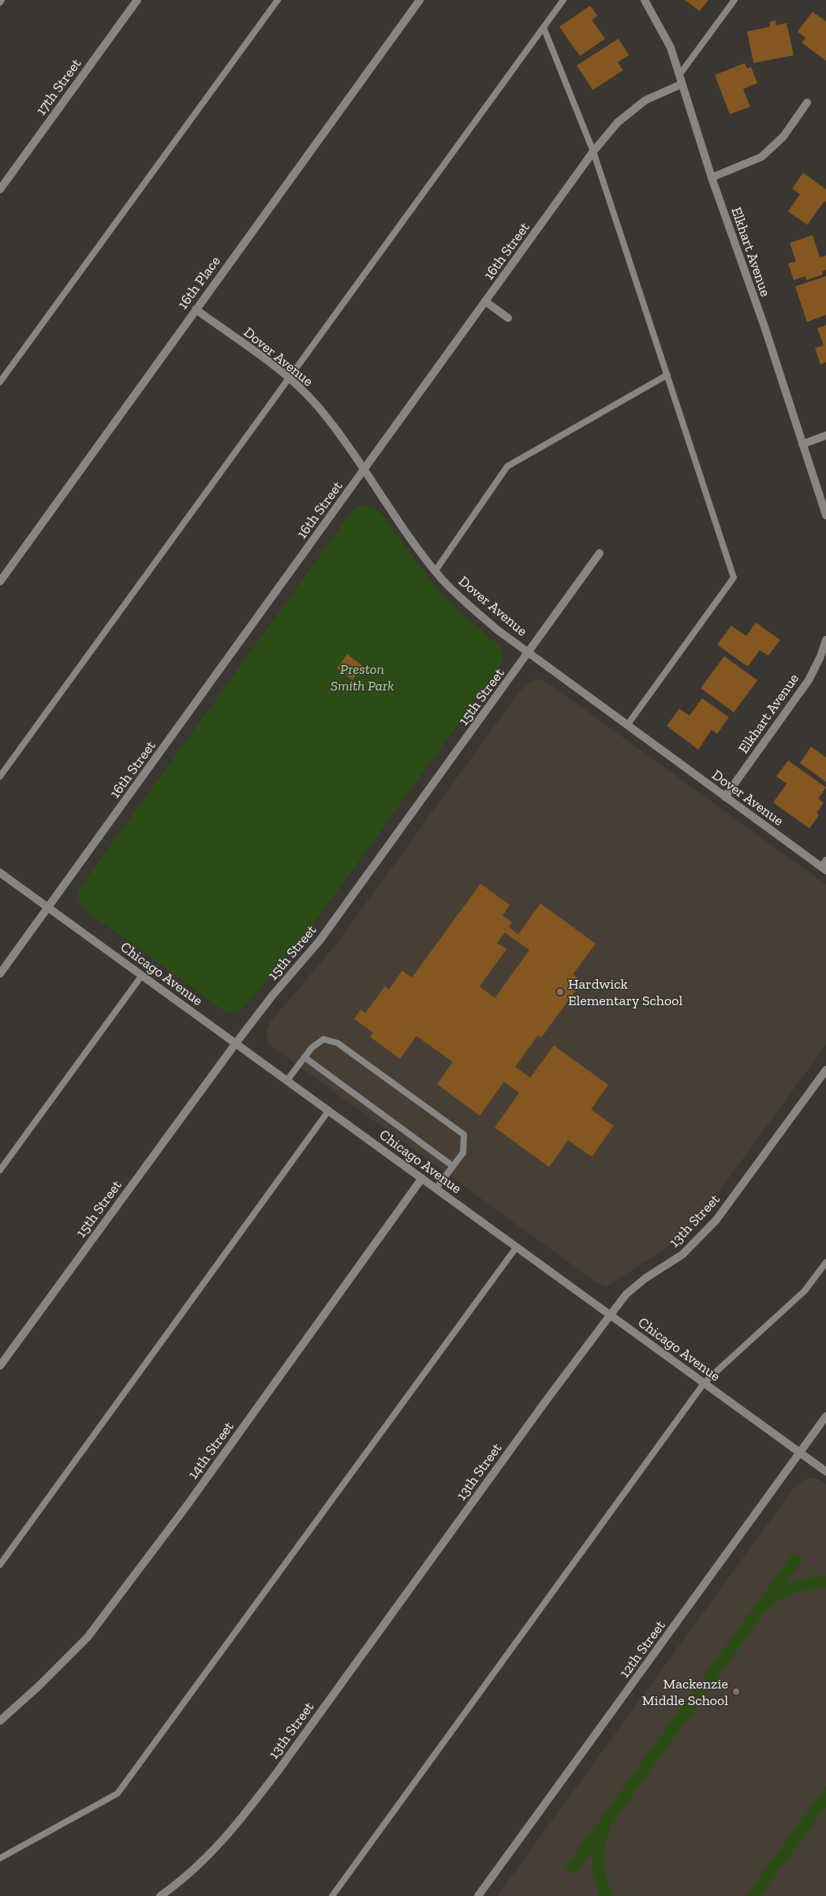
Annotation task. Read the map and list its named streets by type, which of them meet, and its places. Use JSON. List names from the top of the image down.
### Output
{
  "streets": {
    "street": [
      "17th Street",
      "16th Street",
      "Elkhart Avenue",
      "16th Place",
      "Dover Avenue",
      "15th Street",
      "Chicago Avenue",
      "13th Street",
      "14th Street",
      "12th Street"
    ]
  },
  "crossings": [
    ["16th Street", "Elkhart Avenue"],
    ["16th Street", "Dover Avenue"],
    ["16th Street", "Chicago Avenue"],
    ["Elkhart Avenue", "Dover Avenue"],
    ["16th Place", "Dover Avenue"],
    ["Dover Avenue", "15th Street"],
    ["15th Street", "Chicago Avenue"],
    ["Chicago Avenue", "13th Street"],
    ["Chicago Avenue", "14th Street"],
    ["Chicago Avenue", "12th Street"]
  ],
  "parks": ["Preston Smith Park"],
  "places": ["Hardwick Elementary School", "Mackenzie Middle School"]
}
